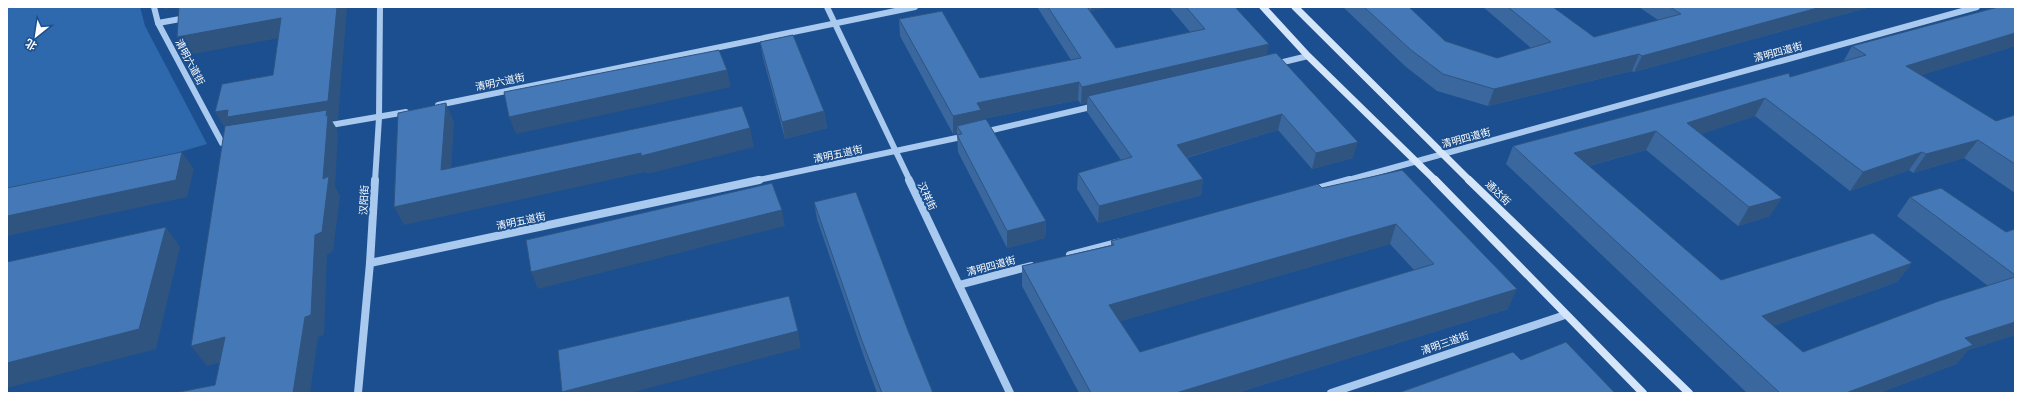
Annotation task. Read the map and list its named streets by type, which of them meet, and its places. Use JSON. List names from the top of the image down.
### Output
{
  "streets": {
    "main road": ["通达街"],
    "street": [
      "清明四道街",
      "清明六道街",
      "清明五道街",
      "汉祥街",
      "汉阳街",
      "清明三道街"
    ]
  },
  "crossings": [
    ["清明四道街", "通达街"],
    ["清明四道街", "汉祥街"],
    ["清明六道街", "汉祥街"],
    ["清明五道街", "汉祥街"],
    ["清明五道街", "汉阳街"]
  ],
  "north": "bottom left"
}
